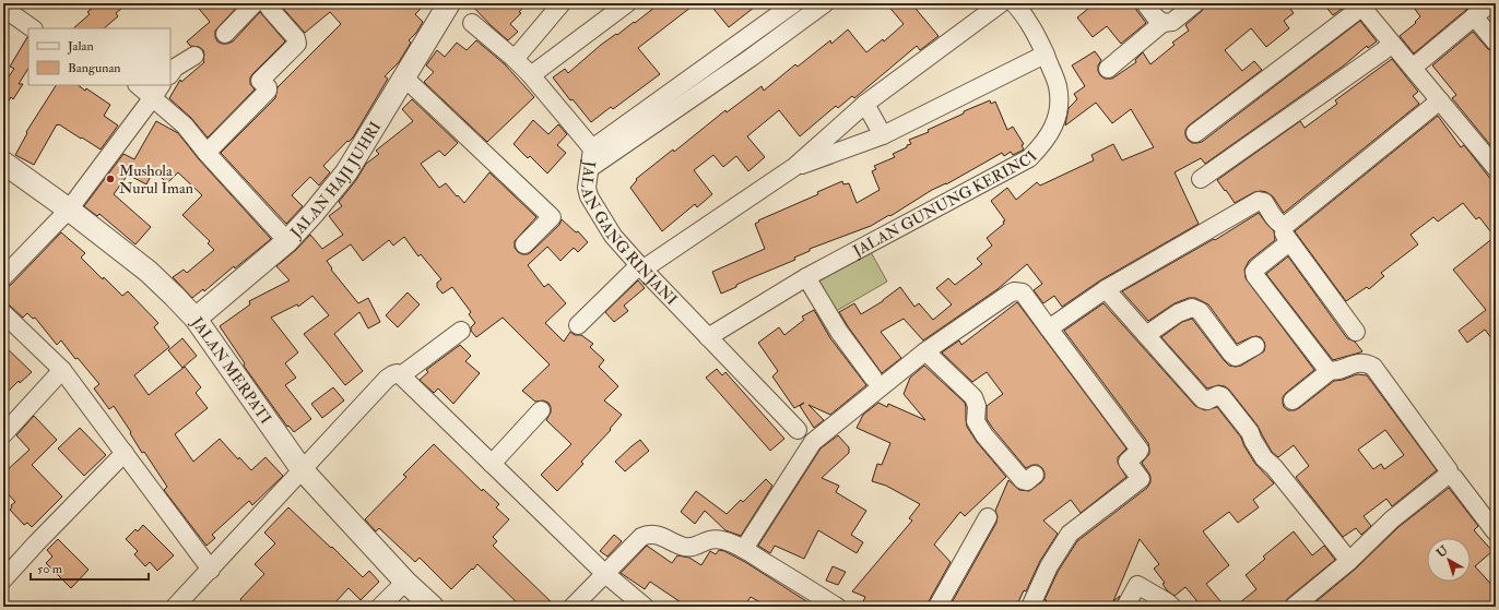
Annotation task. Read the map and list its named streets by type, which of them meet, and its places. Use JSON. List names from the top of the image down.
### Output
{
  "streets": {
    "street": [
      "JALAN HAJI JUHRI",
      "JALAN GUNUNG KERINCI",
      "JALAN GANG RINJANI",
      "JALAN MERPATI"
    ]
  },
  "crossings": [
    ["JALAN HAJI JUHRI", "JALAN MERPATI"],
    ["JALAN GUNUNG KERINCI", "JALAN GANG RINJANI"]
  ],
  "places": ["Mushola Nurul Iman"],
  "legend": ["Jalan", "Bangunan"],
  "scale_bar": "50 m",
  "north": "top left"
}
